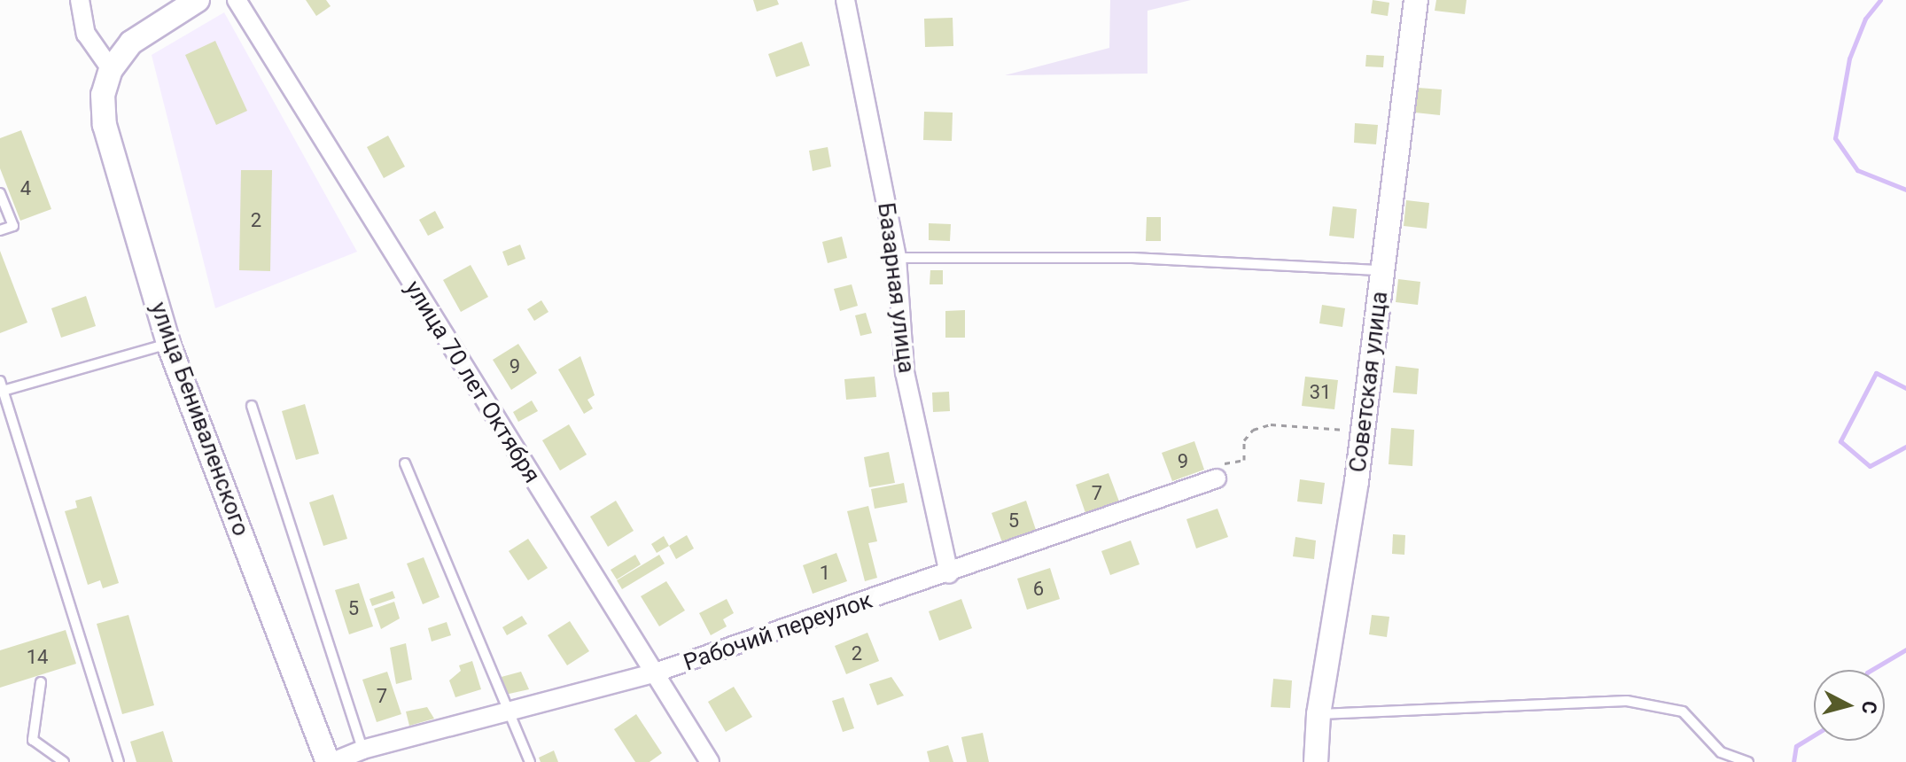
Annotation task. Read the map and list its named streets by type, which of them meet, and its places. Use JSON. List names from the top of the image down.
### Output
{
  "streets": {
    "street": [
      "Базарная улица",
      "улица 70 лет Октября",
      "Советская улица",
      "улица Бениваленского",
      "Рабочий переулок"
    ]
  },
  "crossings": [
    ["Базарная улица", "Рабочий переулок"],
    ["улица 70 лет Октября", "Рабочий переулок"],
    ["улица Бениваленского", "Рабочий переулок"]
  ],
  "house_numbers": [
    "4",
    "2",
    "9",
    "31",
    "9",
    "7",
    "5",
    "1",
    "6",
    "5",
    "2",
    "14",
    "7"
  ],
  "north": "right"
}
